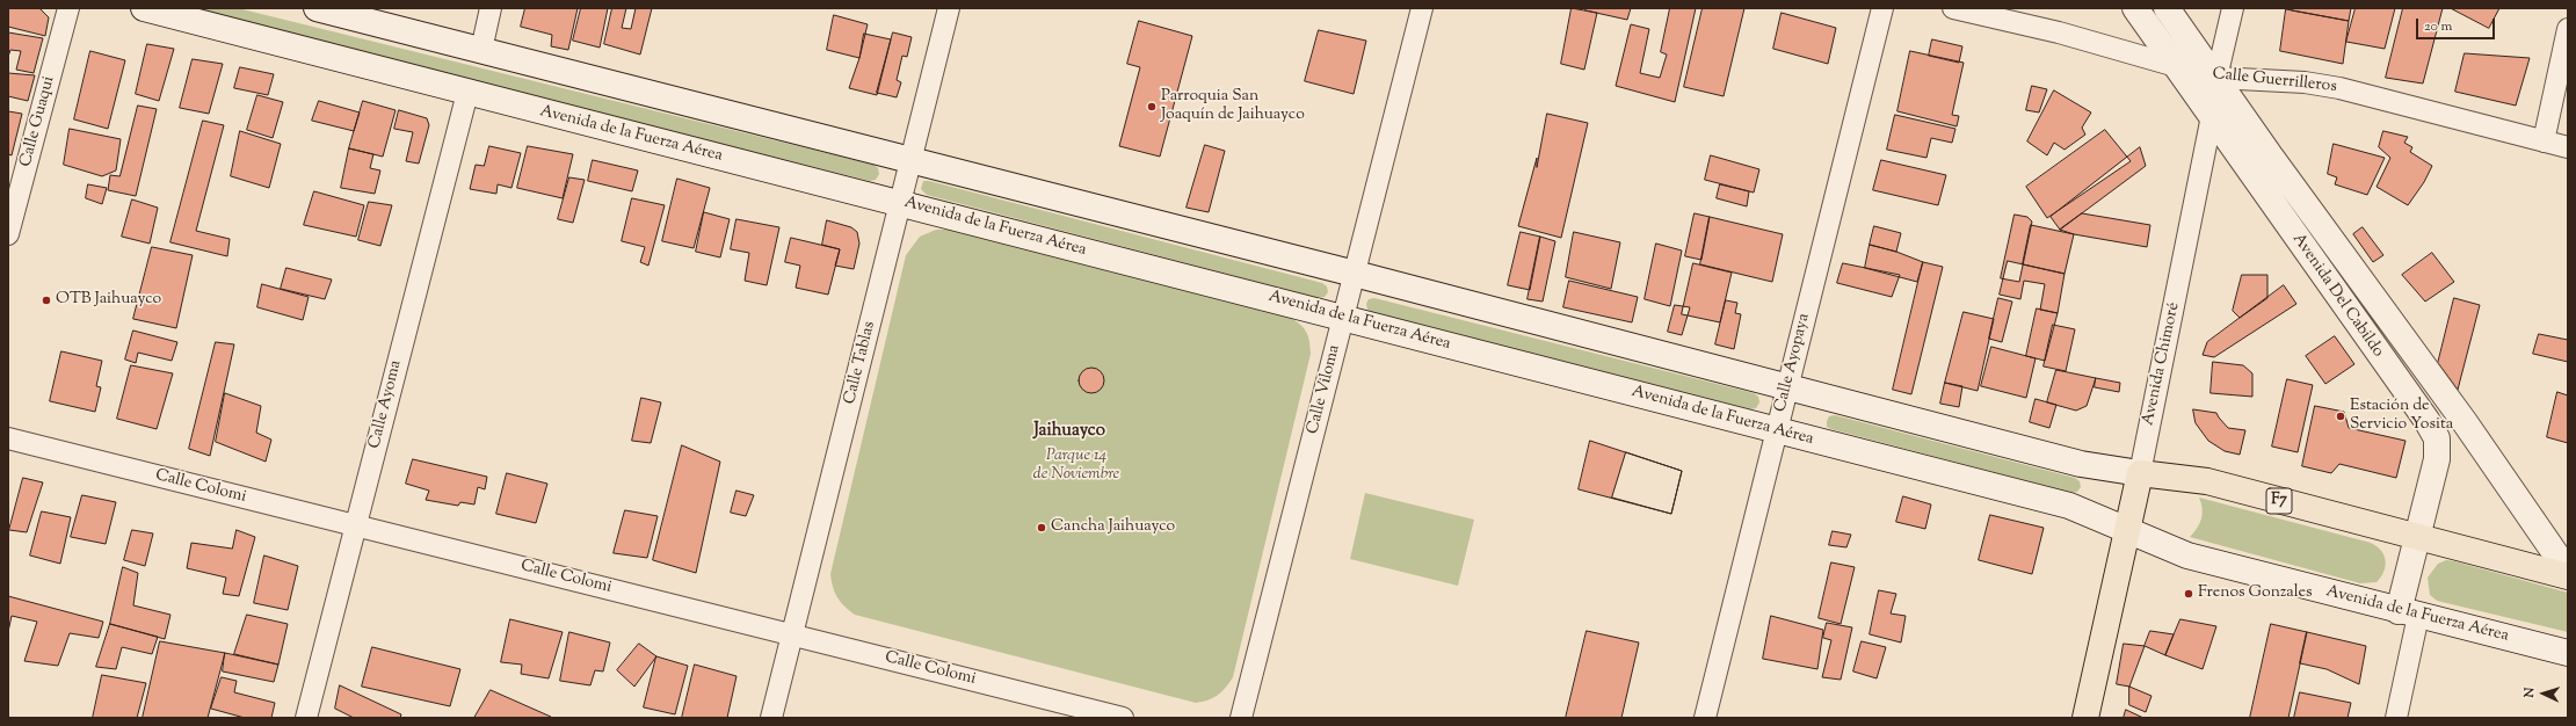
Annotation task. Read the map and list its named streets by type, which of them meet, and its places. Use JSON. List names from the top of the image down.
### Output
{
  "streets": {
    "highway": ["Avenida Chimoré", "F7"],
    "main road": ["Avenida de la Fuerza Aérea", "Avenida Del Cabildo"],
    "street": [
      "Calle Guerrilleros",
      "Calle Guaqui",
      "Calle Tablas",
      "Calle Ayopaya",
      "Calle Viloma",
      "Calle Ayoma",
      "Calle Colomi"
    ]
  },
  "crossings": [
    ["Calle Guerrilleros", "Avenida Del Cabildo"],
    ["Calle Guerrilleros", "Avenida Chimoré"],
    ["Avenida de la Fuerza Aérea", "Avenida Del Cabildo"],
    ["Avenida de la Fuerza Aérea", "Calle Tablas"],
    ["Avenida de la Fuerza Aérea", "Calle Ayopaya"],
    ["Avenida de la Fuerza Aérea", "Avenida Chimoré"],
    ["Avenida de la Fuerza Aérea", "Calle Viloma"],
    ["Avenida de la Fuerza Aérea", "Calle Ayoma"],
    ["Avenida Del Cabildo", "Avenida Chimoré"],
    ["Avenida Del Cabildo", "F7"],
    ["Calle Tablas", "Calle Colomi"],
    ["Avenida Chimoré", "F7"],
    ["Calle Ayoma", "Calle Colomi"]
  ],
  "districts": ["Jaihuayco"],
  "parks": ["Parque 14 de Noviembre"],
  "places": [
    "Parroquia San Joaquín de Jaihuayco",
    "OTB Jaihuayco",
    "Estación de Servicio Yosita",
    "Cancha Jaihuayco",
    "Frenos Gonzales"
  ],
  "scale_bar": "20 m",
  "north": "left"
}
